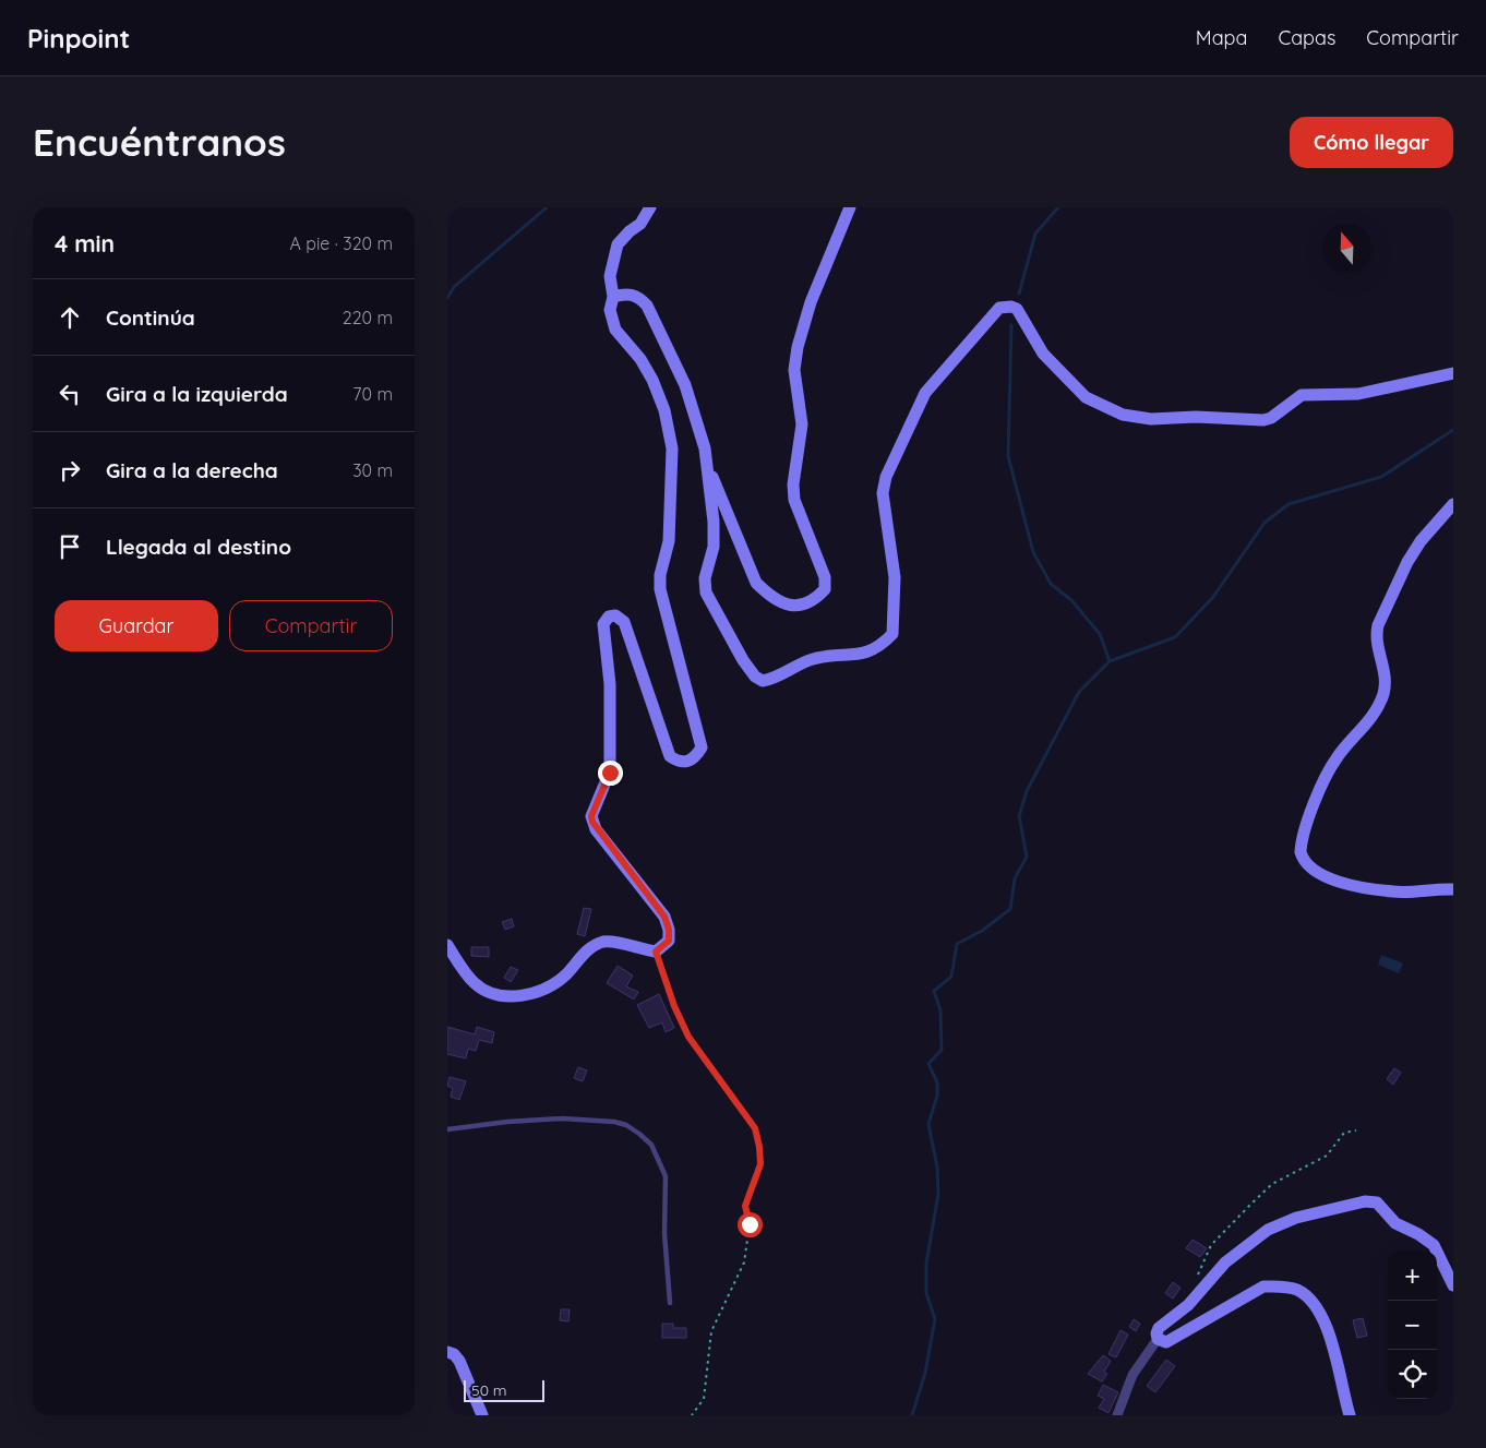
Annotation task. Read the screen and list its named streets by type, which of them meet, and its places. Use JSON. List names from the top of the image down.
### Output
{
  "scale_bar": "50 m",
  "north": "top",
  "page": {
    "header": "Pinpoint",
    "nav": ["Mapa", "Capas", "Compartir"],
    "buttons": [
      "Cómo llegar",
      ["Guardar", "Compartir"]
    ],
    "title": "Encuéntranos",
    "heading": ["4 min", "A pie · 320 m"],
    "list": [
      ["Continúa", "220 m"],
      ["Gira a la izquierda", "70 m"],
      ["Gira a la derecha", "30 m"],
      "Llegada al destino"
    ],
    "map_buttons": ["+", "−"],
    "scale": "50 m"
  }
}
